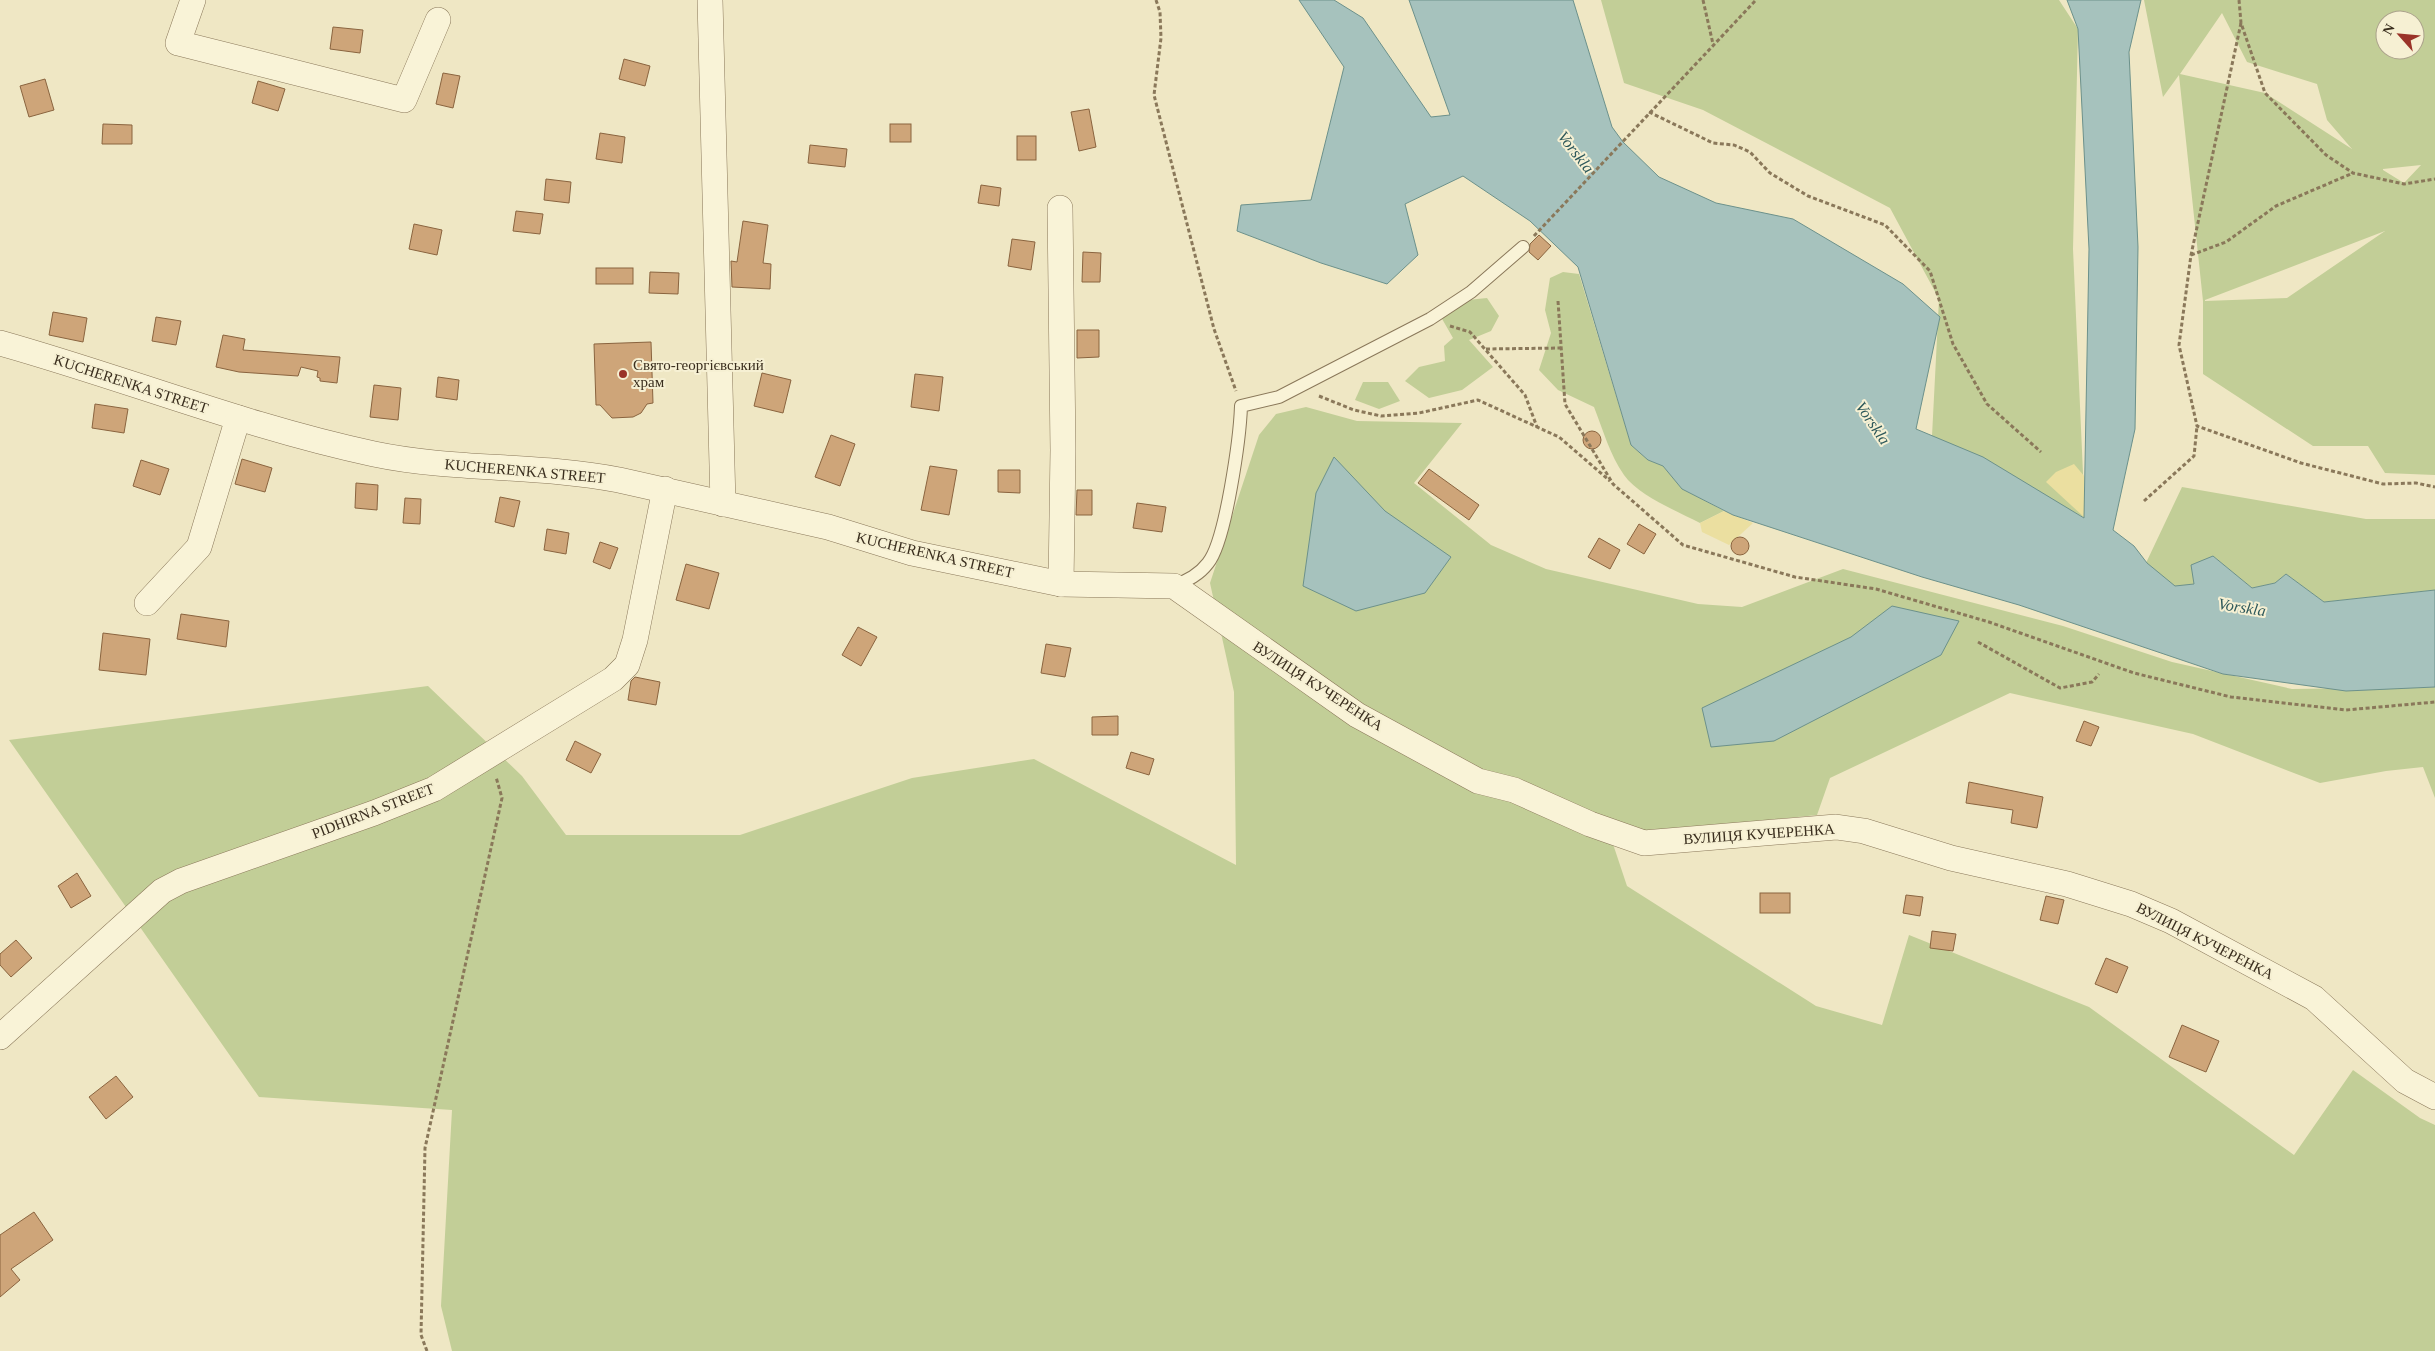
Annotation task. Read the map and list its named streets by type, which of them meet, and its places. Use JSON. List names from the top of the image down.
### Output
{
  "streets": {
    "street": ["KUCHERENKA STREET", "ВУЛИЦЯ КУЧЕРЕНКА", "PIDHIRNA STREET"]
  },
  "crossings": [
    ["KUCHERENKA STREET", "ВУЛИЦЯ КУЧЕРЕНКА"],
    ["KUCHERENKA STREET", "PIDHIRNA STREET"]
  ],
  "water": ["Vorskla"],
  "places": ["Свято-георгієвський храм"],
  "north": "top left"
}
